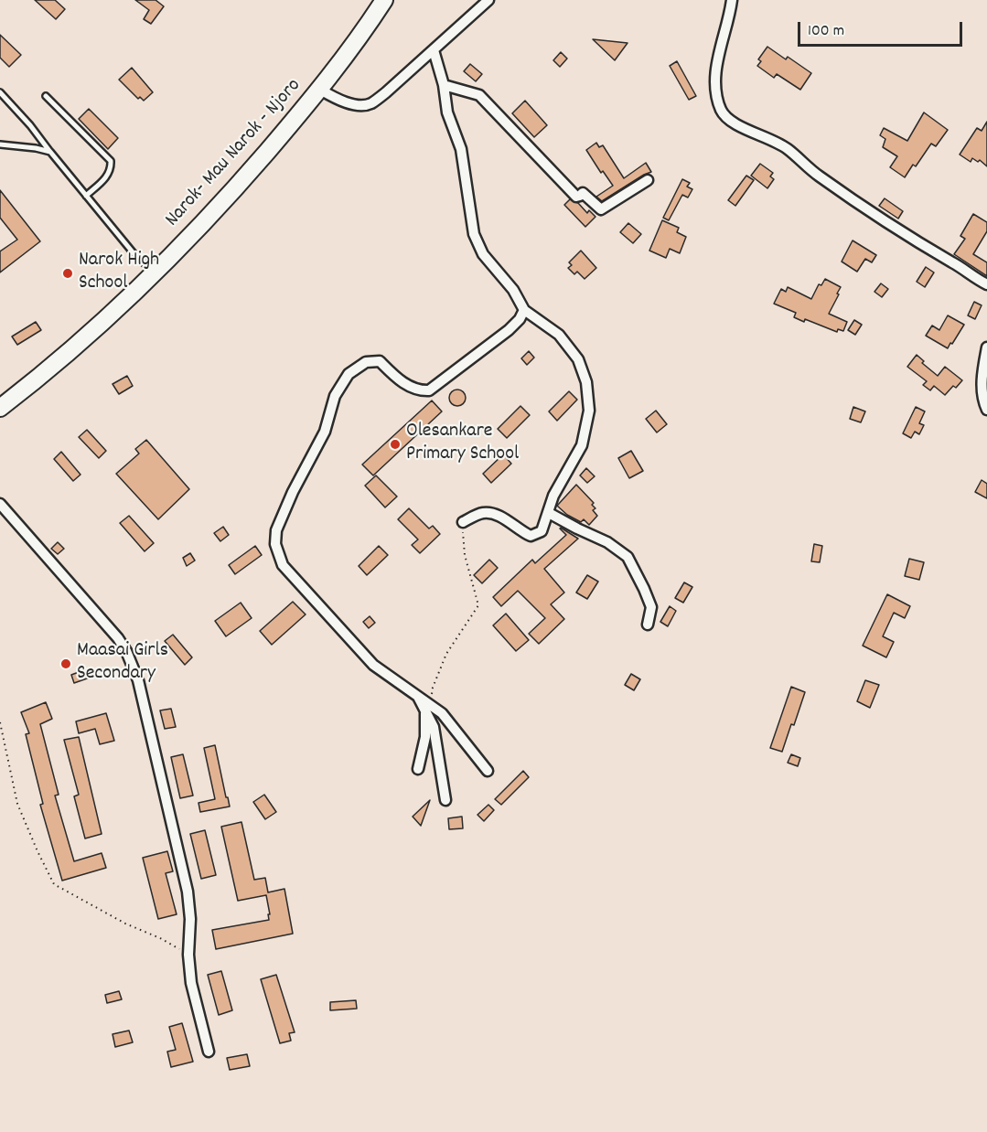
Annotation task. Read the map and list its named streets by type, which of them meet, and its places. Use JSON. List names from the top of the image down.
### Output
{
  "streets": {
    "highway": ["Narok- Mau Narok - Njoro"]
  },
  "places": ["Narok High School", "Olesankare Primary School", "Maasai Girls Secondary"],
  "scale_bar": "100 m"
}
